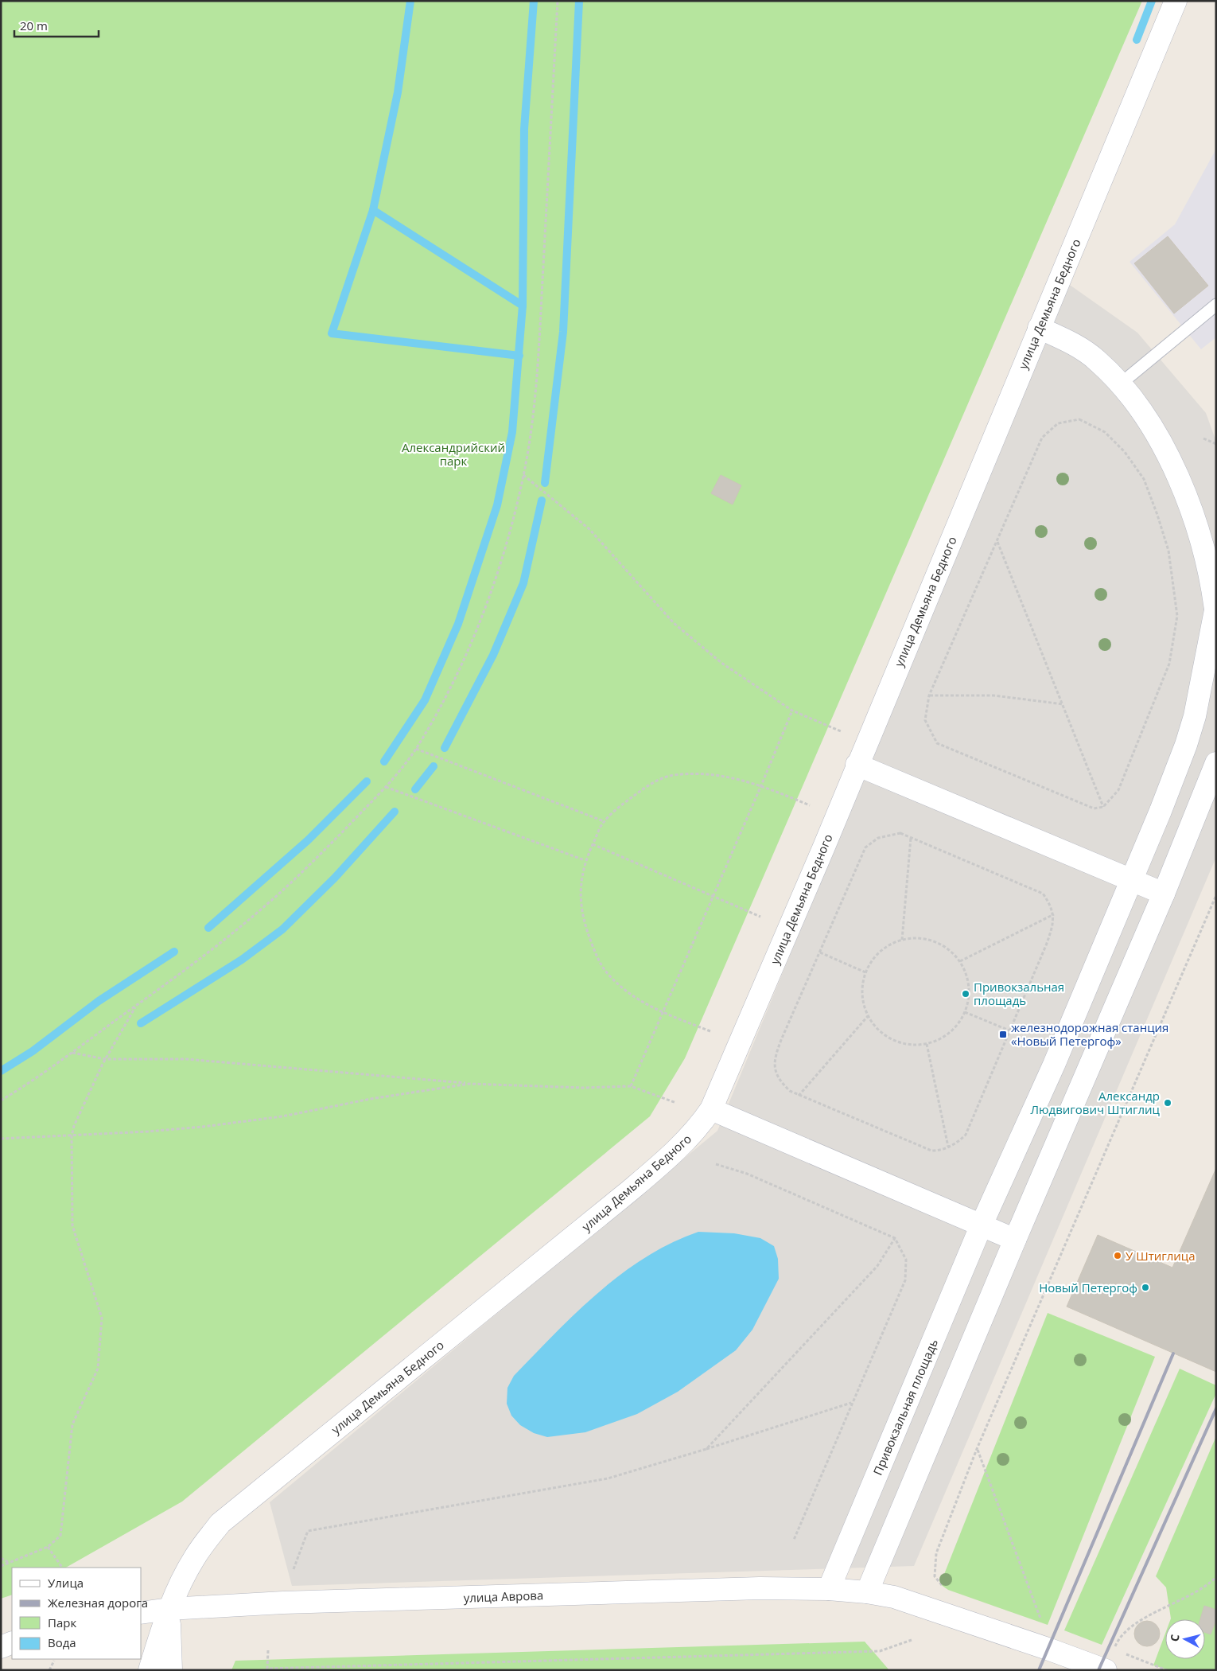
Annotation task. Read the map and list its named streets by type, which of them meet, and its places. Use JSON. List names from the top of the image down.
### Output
{
  "streets": {
    "street": ["улица Демьяна Бедного", "Привокзальная площадь", "улица Аврова"]
  },
  "crossings": [
    ["улица Демьяна Бедного", "Привокзальная площадь"],
    ["улица Демьяна Бедного", "улица Аврова"],
    ["Привокзальная площадь", "улица Аврова"]
  ],
  "parks": ["Александрийский парк"],
  "places": {
    "other": [
      "Привокзальная площадь",
      "Александр Людвигович Штиглиц",
      "У Штиглица",
      "Новый Петергоф"
    ],
    "transit": ["железнодорожная станция «Новый Петергоф»"]
  },
  "legend": [
    "Улица",
    "Железная дорога",
    "Парк",
    "Вода"
  ],
  "scale_bar": "20 m",
  "north": "left"
}
